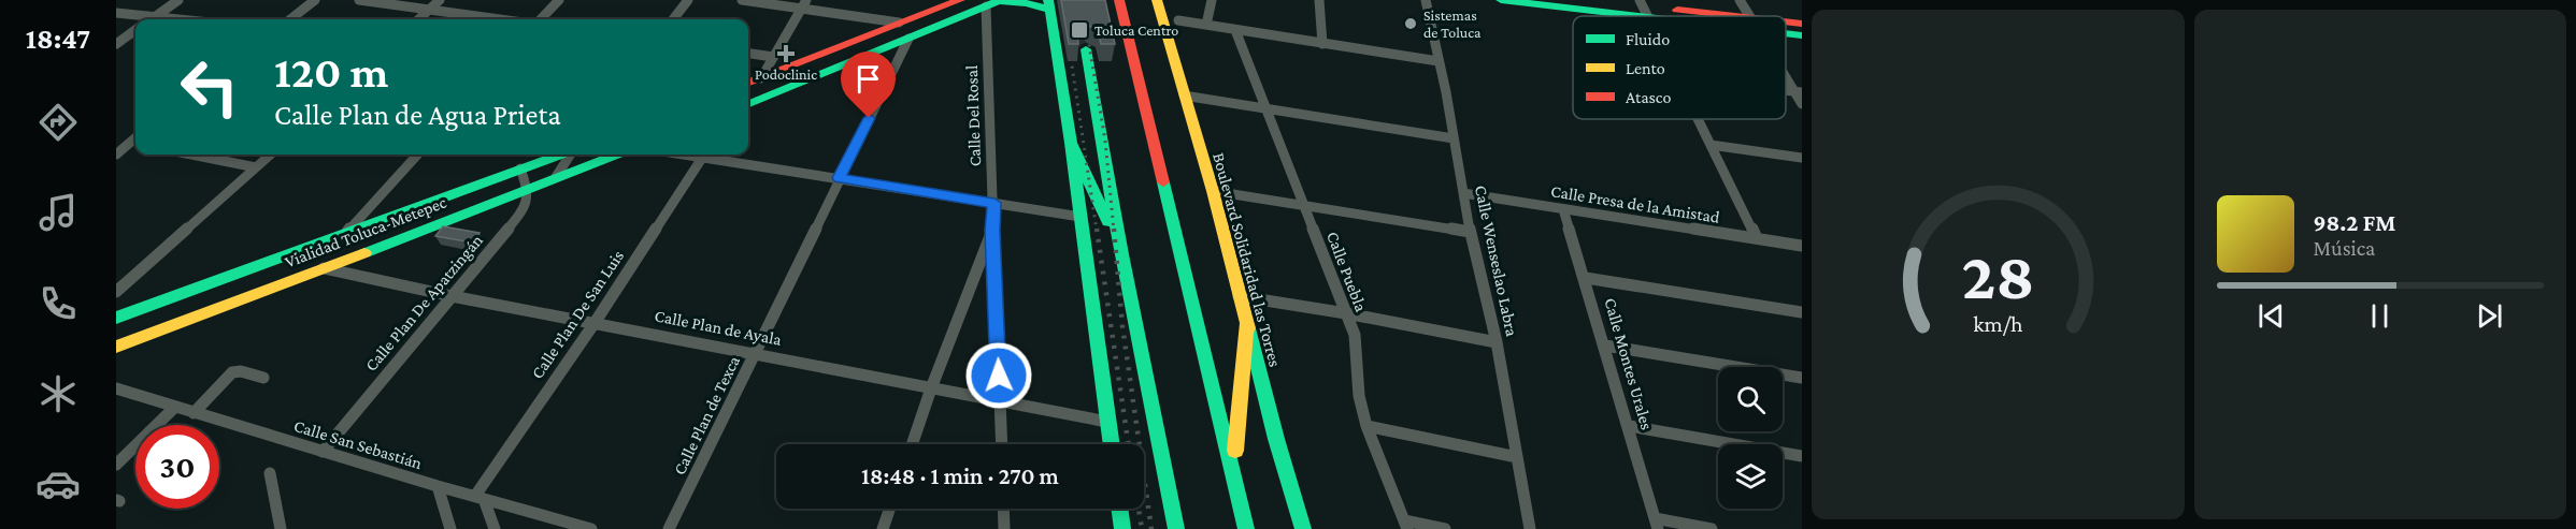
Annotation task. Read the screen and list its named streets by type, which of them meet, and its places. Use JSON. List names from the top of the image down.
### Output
{
  "streets": {
    "main road": ["Vialidad Toluca-Metepec", "Boulevard Solidaridad las Torres"],
    "street": [
      "Calle Del Rosal",
      "Calle Presa de la Amistad",
      "Calle Wenseslao Labra",
      "Calle Puebla",
      "Calle Plan De Apatzingán",
      "Calle Plan De San Luis",
      "Calle Plan de Ayala",
      "Calle Montes Urales",
      "Calle Plan de Texca",
      "Calle San Sebastián"
    ]
  },
  "crossings": [
    ["Calle Del Rosal", "Calle Plan de Ayala"],
    ["Calle Presa de la Amistad", "Calle Wenseslao Labra"],
    ["Calle Presa de la Amistad", "Calle Montes Urales"],
    ["Vialidad Toluca-Metepec", "Calle Plan De Apatzingán"],
    ["Vialidad Toluca-Metepec", "Calle Plan de Ayala"],
    ["Calle Plan De Apatzingán", "Calle Plan de Ayala"],
    ["Calle Plan De Apatzingán", "Calle San Sebastián"],
    ["Calle Plan De San Luis", "Calle Plan de Ayala"],
    ["Calle Plan De San Luis", "Calle San Sebastián"],
    ["Calle Plan de Ayala", "Calle Plan de Texca"]
  ],
  "places": {
    "other": ["Sistemas de Toluca"],
    "transit": ["Toluca Centro"],
    "health": ["Podoclinic"]
  },
  "legend": ["Fluido", "Lento", "Atasco"],
  "page": {
    "tabs": "18:47",
    "turn": ["120 m", "Calle Plan de Agua Prieta"],
    "song": ["98.2 FM", "Música"],
    "limit": "30",
    "trip": "18:48 · 1 min · 270 m",
    "gauge": ["28", "km/h"]
  }
}
